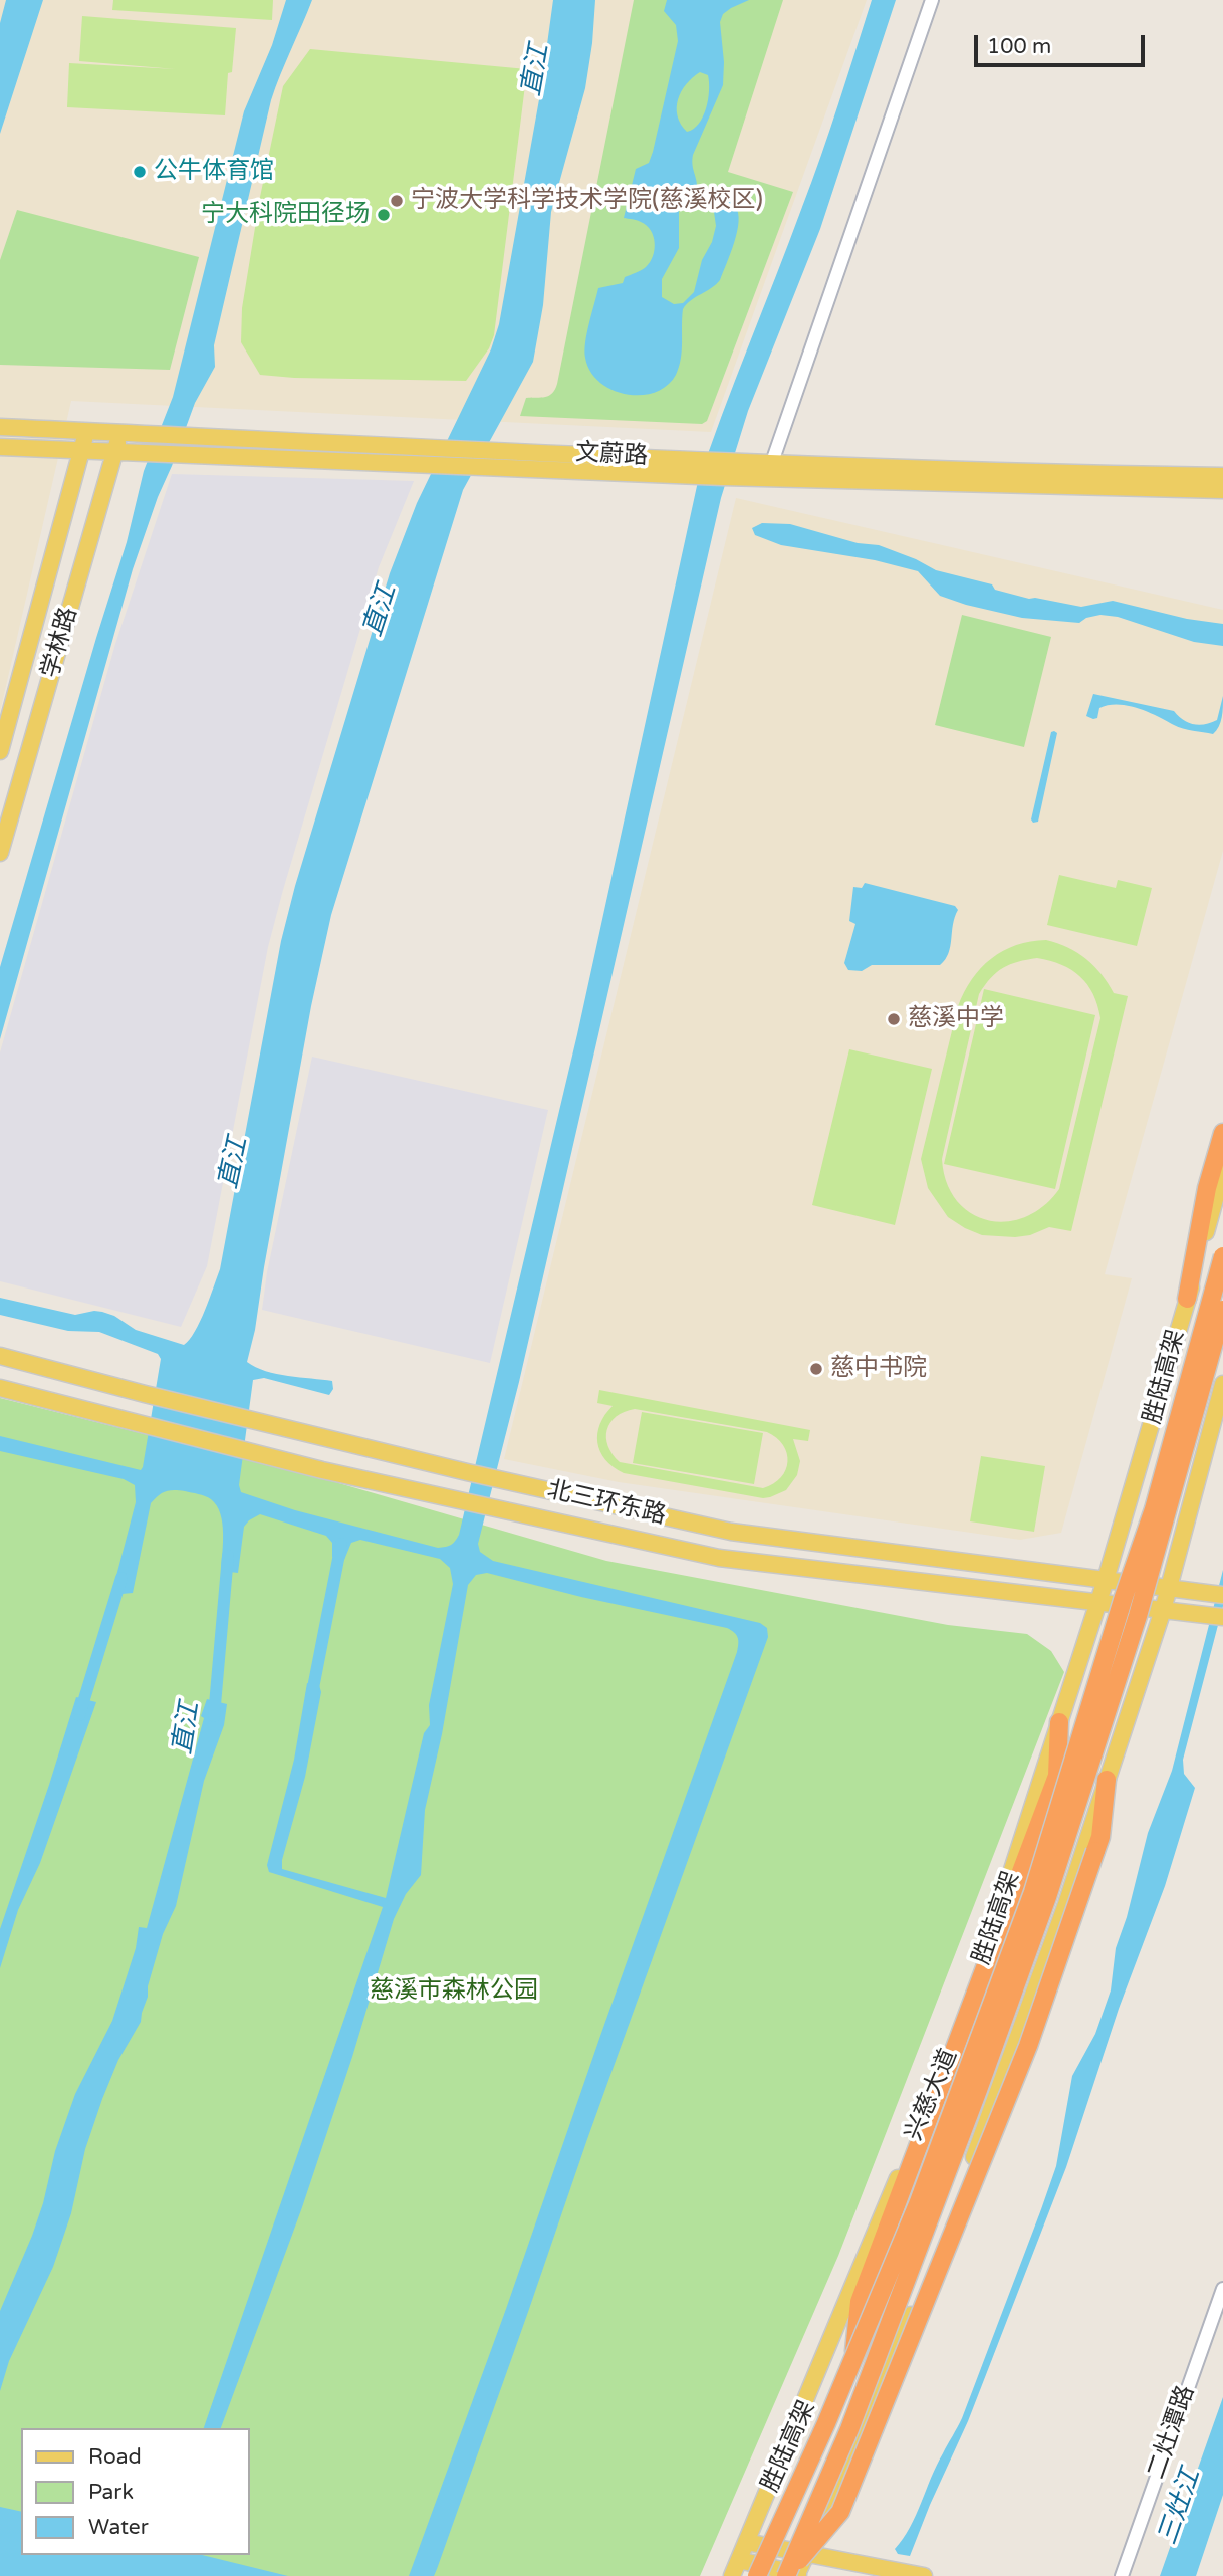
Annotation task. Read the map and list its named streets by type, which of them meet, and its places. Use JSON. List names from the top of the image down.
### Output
{
  "streets": {
    "highway": ["胜陆高架"],
    "main road": [
      "文蔚路",
      "学林路",
      "北三环东路",
      "兴慈大道"
    ],
    "street": ["二灶潭路"]
  },
  "crossings": [
    ["文蔚路", "学林路"],
    ["北三环东路", "兴慈大道"]
  ],
  "water": ["直江", "三灶江"],
  "parks": ["慈溪市森林公园"],
  "places": [
    "公牛体育馆",
    "宁波大学科学技术学院(慈溪校区)",
    "宁大科院田径场",
    "慈溪中学",
    "慈中书院"
  ],
  "legend": ["Road", "Park", "Water"],
  "scale_bar": "100 m"
}
